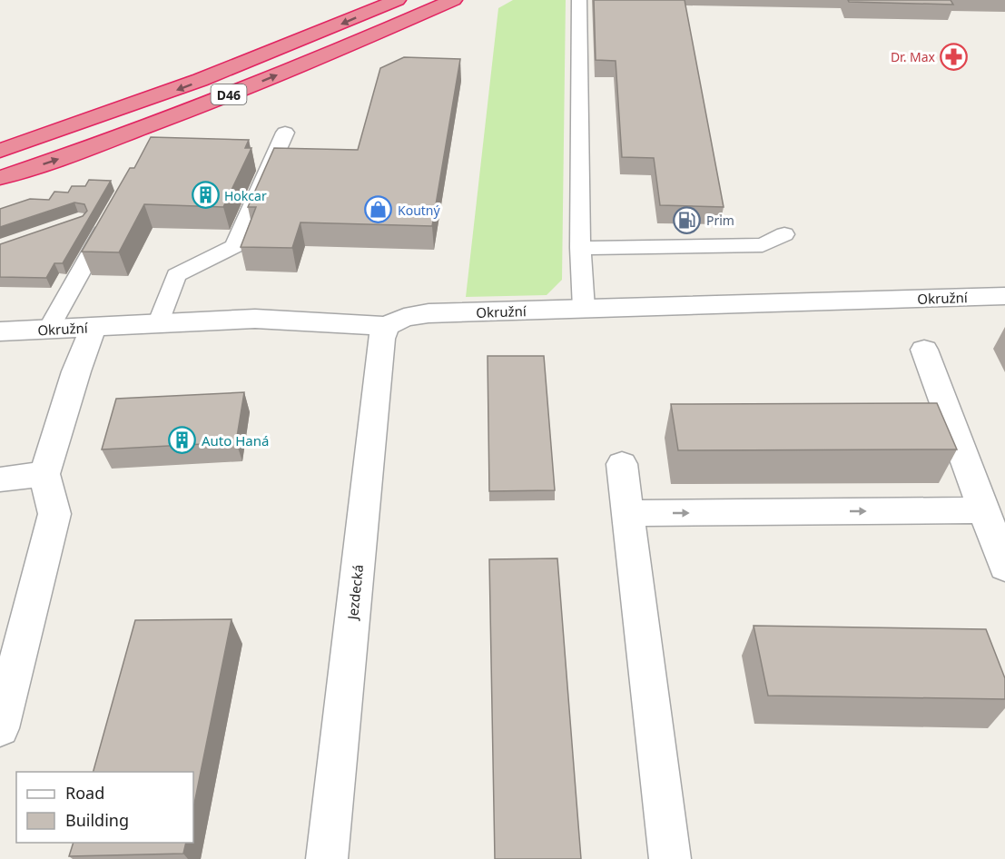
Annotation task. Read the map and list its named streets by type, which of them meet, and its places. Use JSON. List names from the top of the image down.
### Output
{
  "streets": {
    "highway": ["D46"],
    "street": ["Okružní", "Jezdecká"]
  },
  "crossings": [
    ["Okružní", "Jezdecká"]
  ],
  "places": {
    "pharmacy": ["Dr. Max"],
    "building": ["Hokcar", "Auto Haná"],
    "shop": ["Koutný"],
    "fuel station": ["Prim"]
  },
  "legend": ["Road", "Building"]
}
